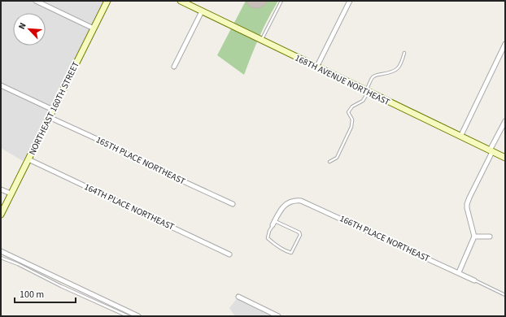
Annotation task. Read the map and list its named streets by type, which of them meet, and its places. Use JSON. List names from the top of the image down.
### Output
{
  "streets": {
    "street": [
      "168TH AVENUE NORTHEAST",
      "NORTHEAST 160TH STREET",
      "165TH PLACE NORTHEAST",
      "164TH PLACE NORTHEAST",
      "166TH PLACE NORTHEAST"
    ]
  },
  "crossings": [
    ["NORTHEAST 160TH STREET", "165TH PLACE NORTHEAST"],
    ["NORTHEAST 160TH STREET", "164TH PLACE NORTHEAST"]
  ],
  "scale_bar": "100 m",
  "north": "top left"
}
